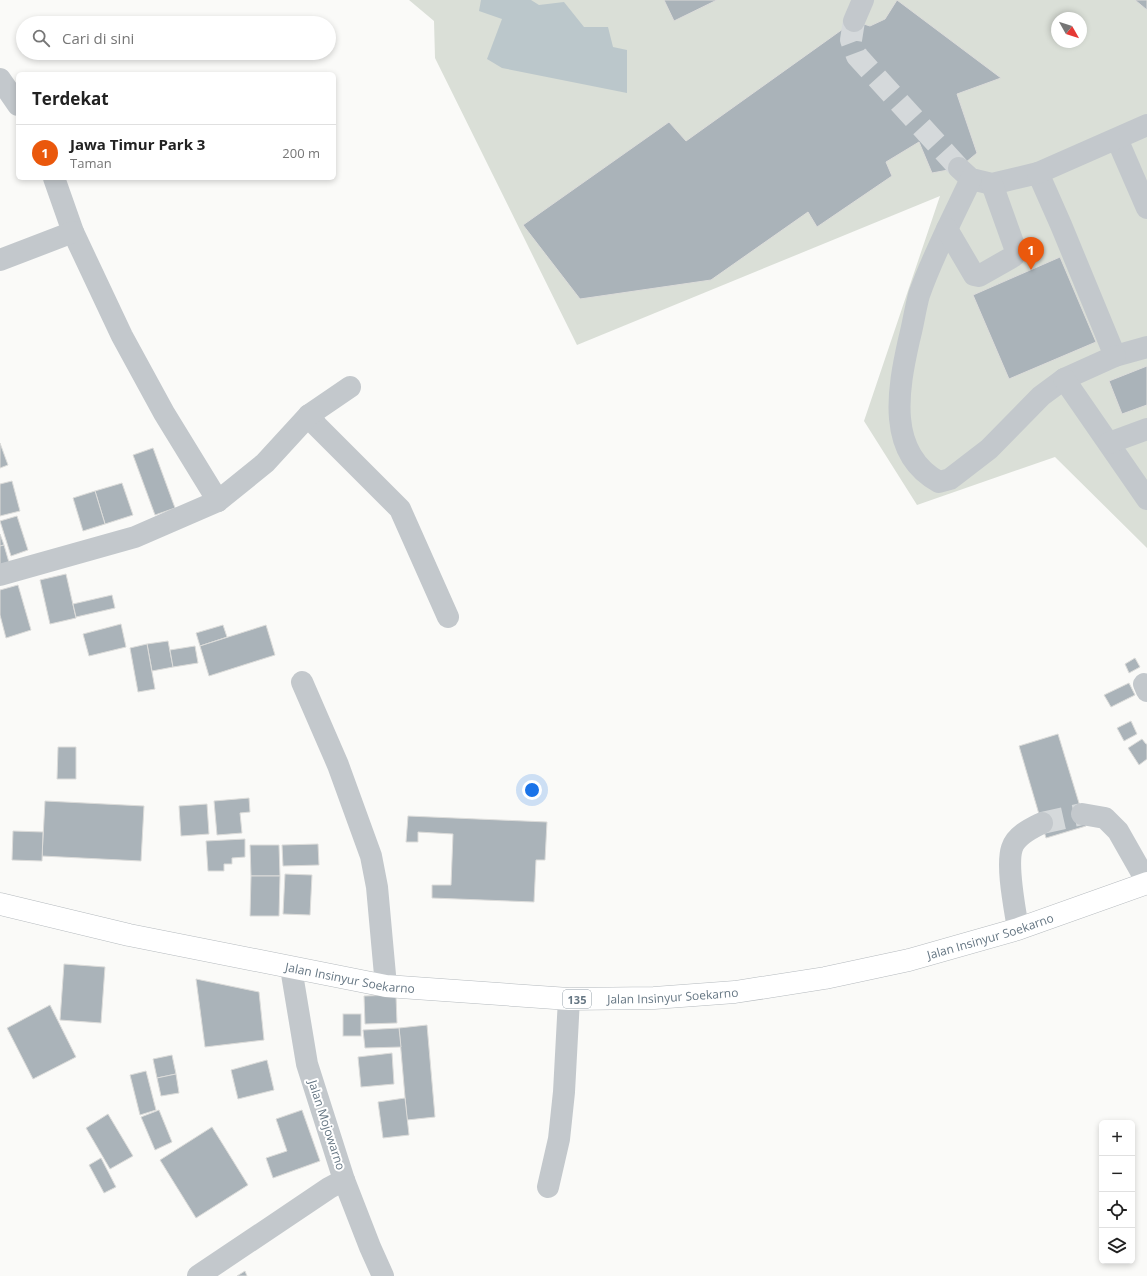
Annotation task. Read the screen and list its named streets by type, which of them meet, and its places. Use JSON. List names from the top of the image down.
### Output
{
  "streets": {
    "main road": ["Jalan Insinyur Soekarno", "135"],
    "street": ["Jalan Mojowarno"]
  },
  "crossings": [
    ["Jalan Insinyur Soekarno", "Jalan Mojowarno"]
  ],
  "north": "bottom right",
  "page": {
    "search": "Cari di sini",
    "heading": "Terdekat",
    "list": [
      {
        "mark": "1",
        "name": "Jawa Timur Park 3",
        "note": "Taman",
        "value": "200 m"
      }
    ],
    "pins": "1",
    "map_buttons": ["+", "−"]
  }
}
